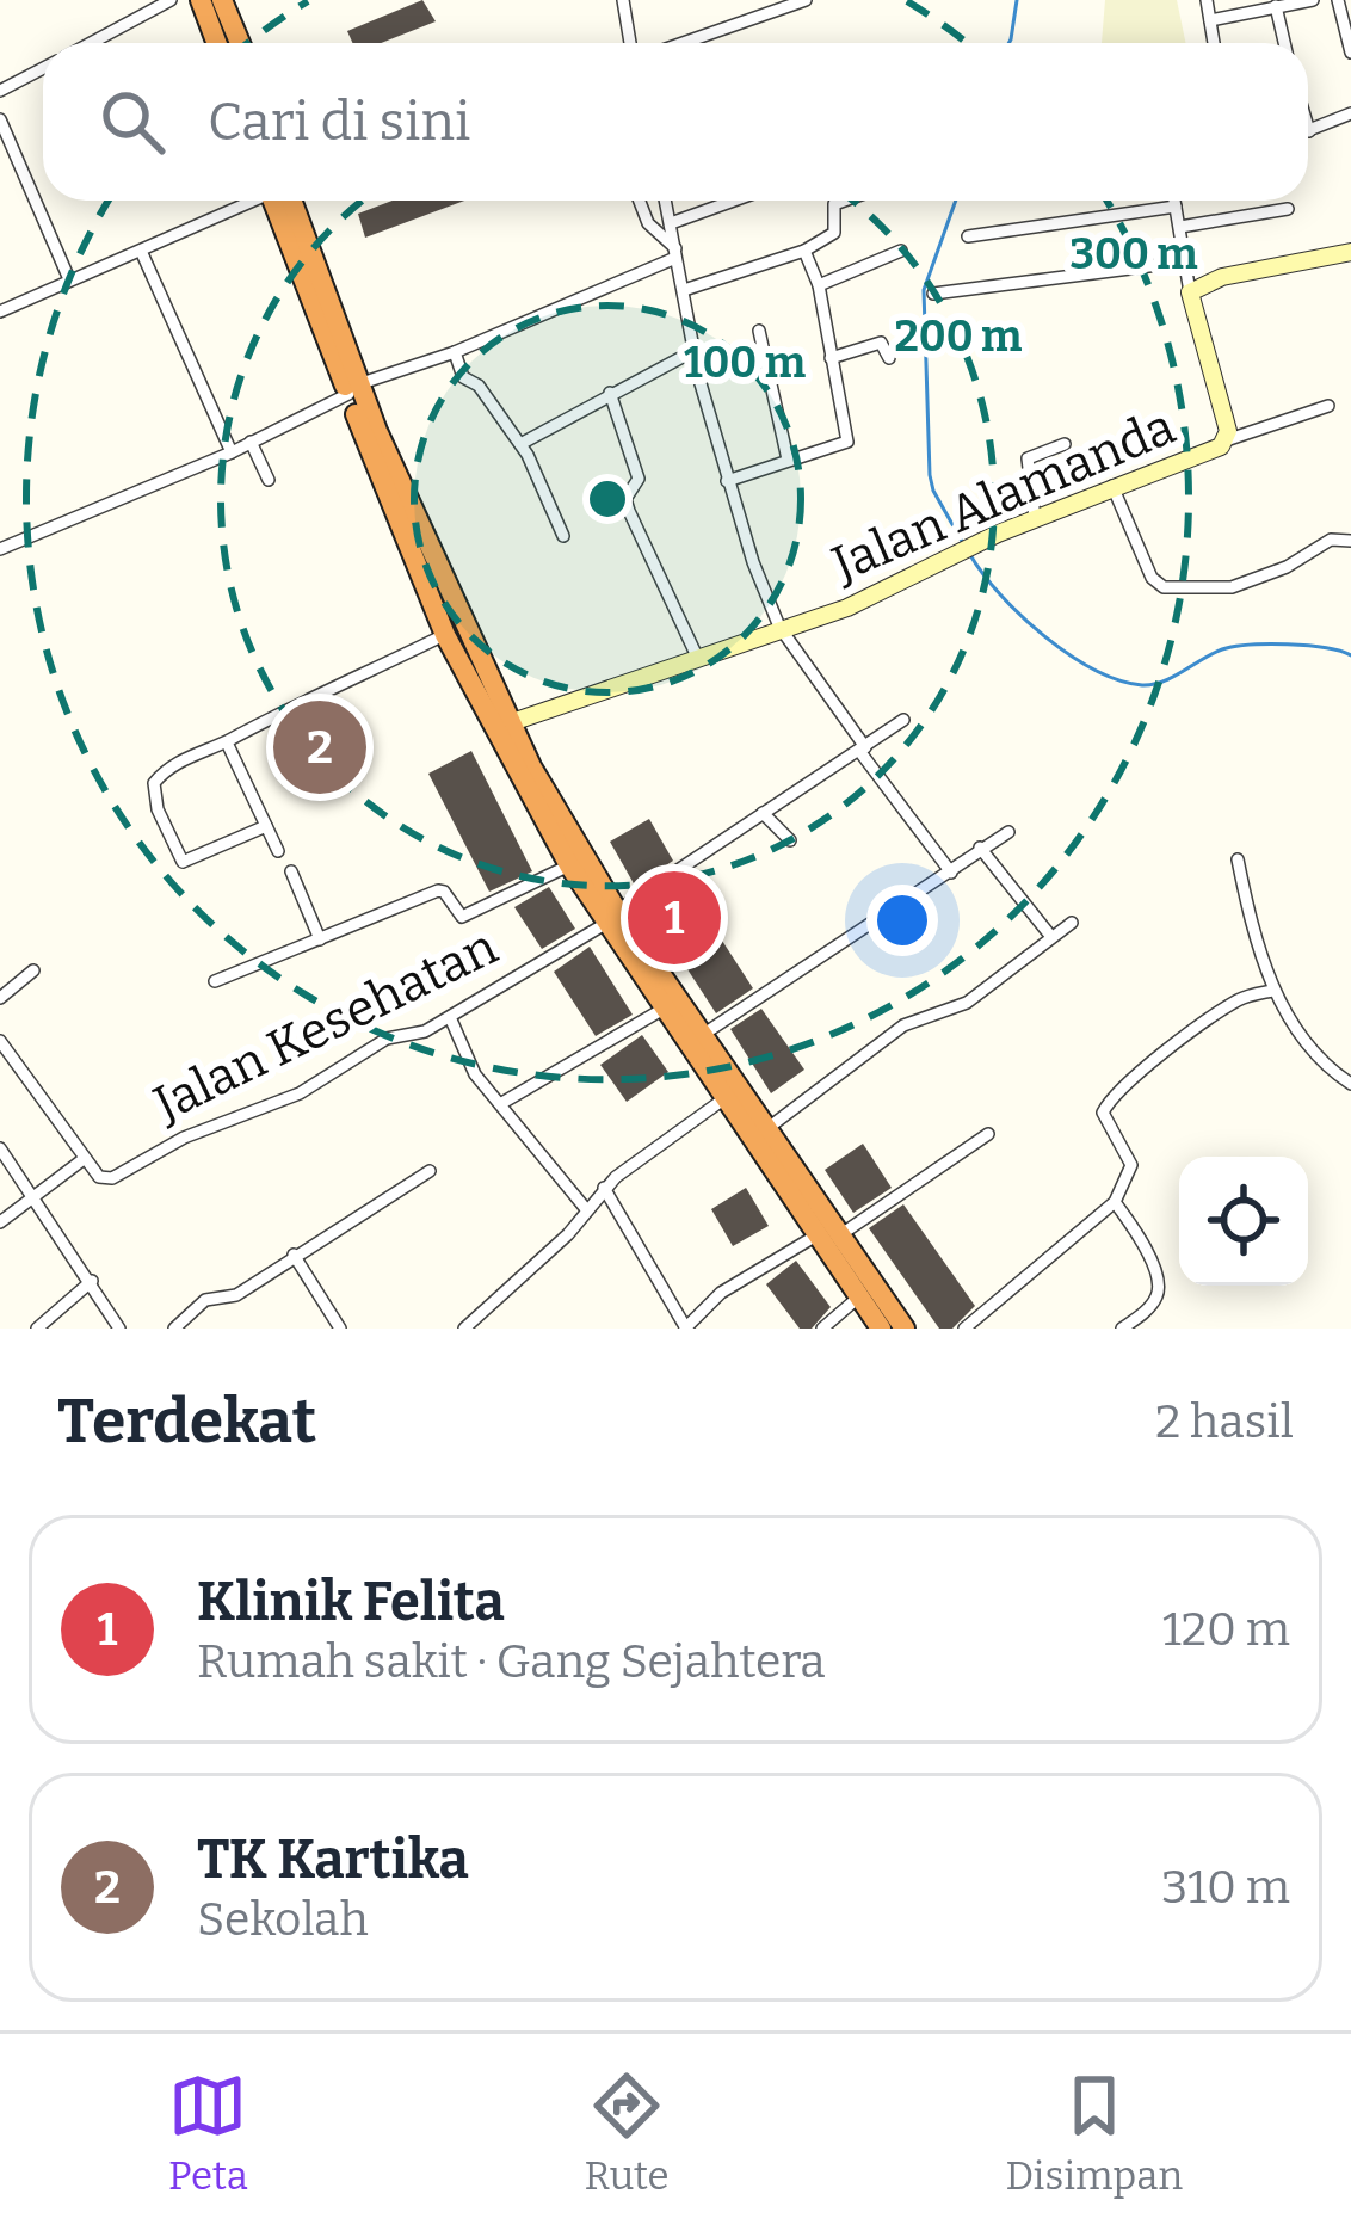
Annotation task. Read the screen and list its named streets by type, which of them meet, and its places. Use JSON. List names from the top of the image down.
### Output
{
  "streets": {
    "street": ["Jalan Alamanda", "Jalan Kesehatan"]
  },
  "page": {
    "search": "Cari di sini",
    "pins": ["2", "1"],
    "heading": ["Terdekat", "2 hasil"],
    "list": [
      {
        "mark": "1",
        "name": "Klinik Felita",
        "note": "Rumah sakit · Gang Sejahtera",
        "value": "120 m"
      },
      {
        "mark": "2",
        "name": "TK Kartika",
        "note": "Sekolah",
        "value": "310 m"
      }
    ],
    "nav": ["Peta", "Rute", "Disimpan"]
  },
  "rings": ["300 m", "200 m", "100 m"]
}
